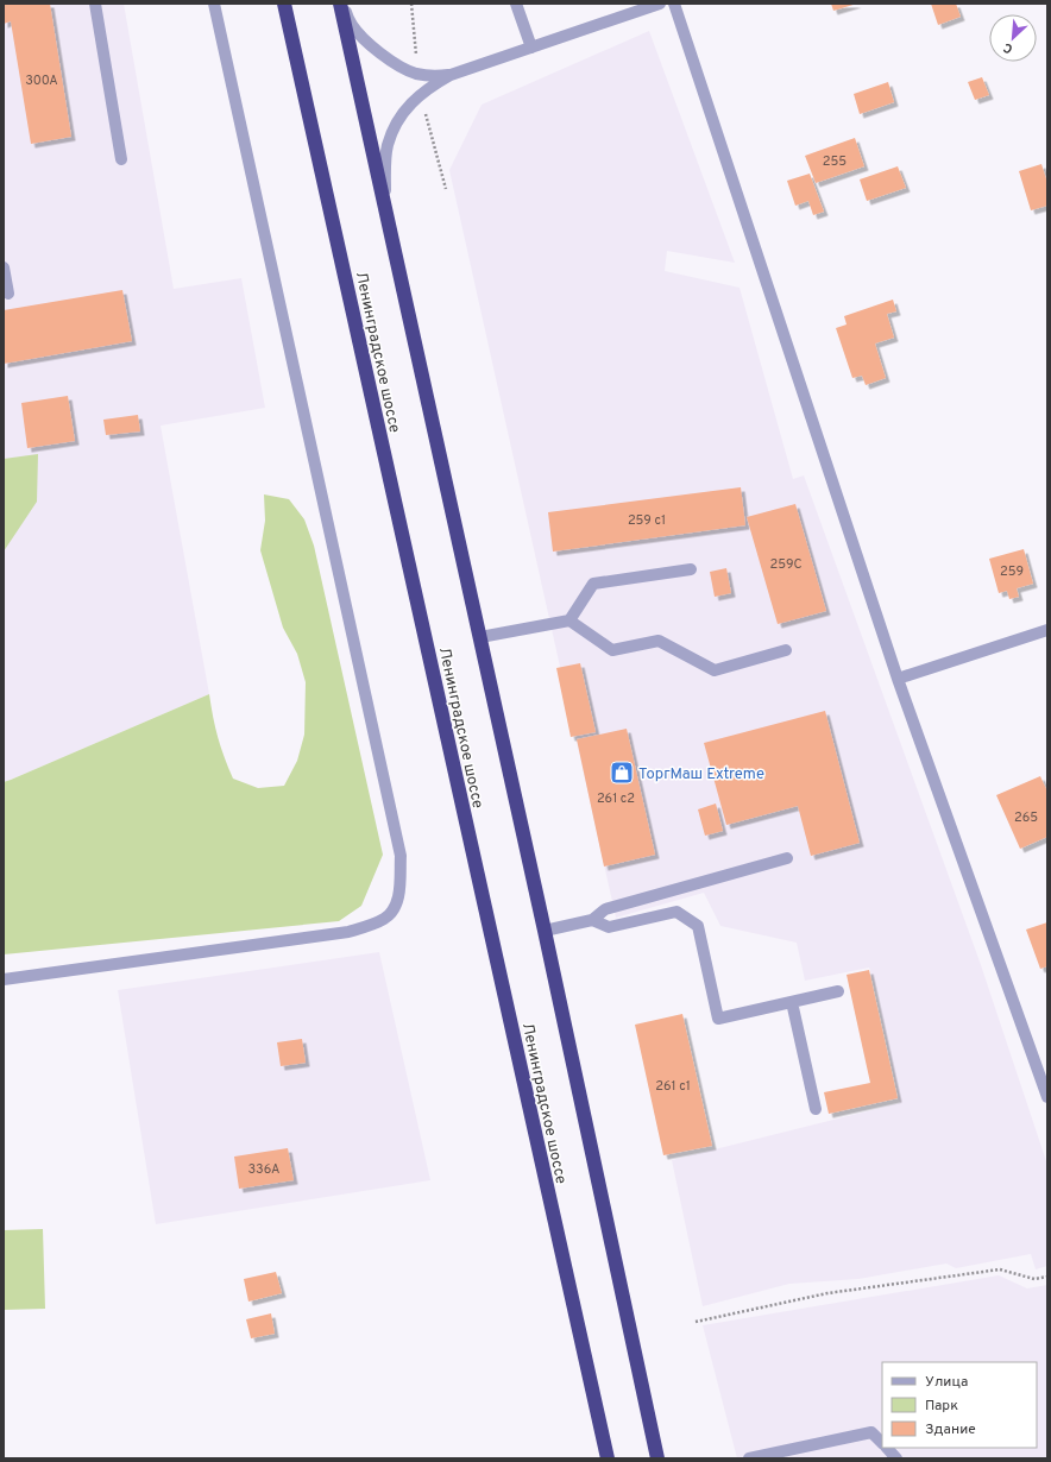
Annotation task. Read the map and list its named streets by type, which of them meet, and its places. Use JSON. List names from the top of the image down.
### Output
{
  "streets": {
    "highway": ["Ленинградское шоссе"]
  },
  "places": {
    "shop": ["ТоргМаш Extreme"]
  },
  "house_numbers": [
    "300А",
    "255",
    "259 c1",
    "259С",
    "259",
    "261 с2",
    "265",
    "261 с1",
    "336А"
  ],
  "legend": ["Улица", "Парк", "Здание"],
  "north": "bottom left"
}
